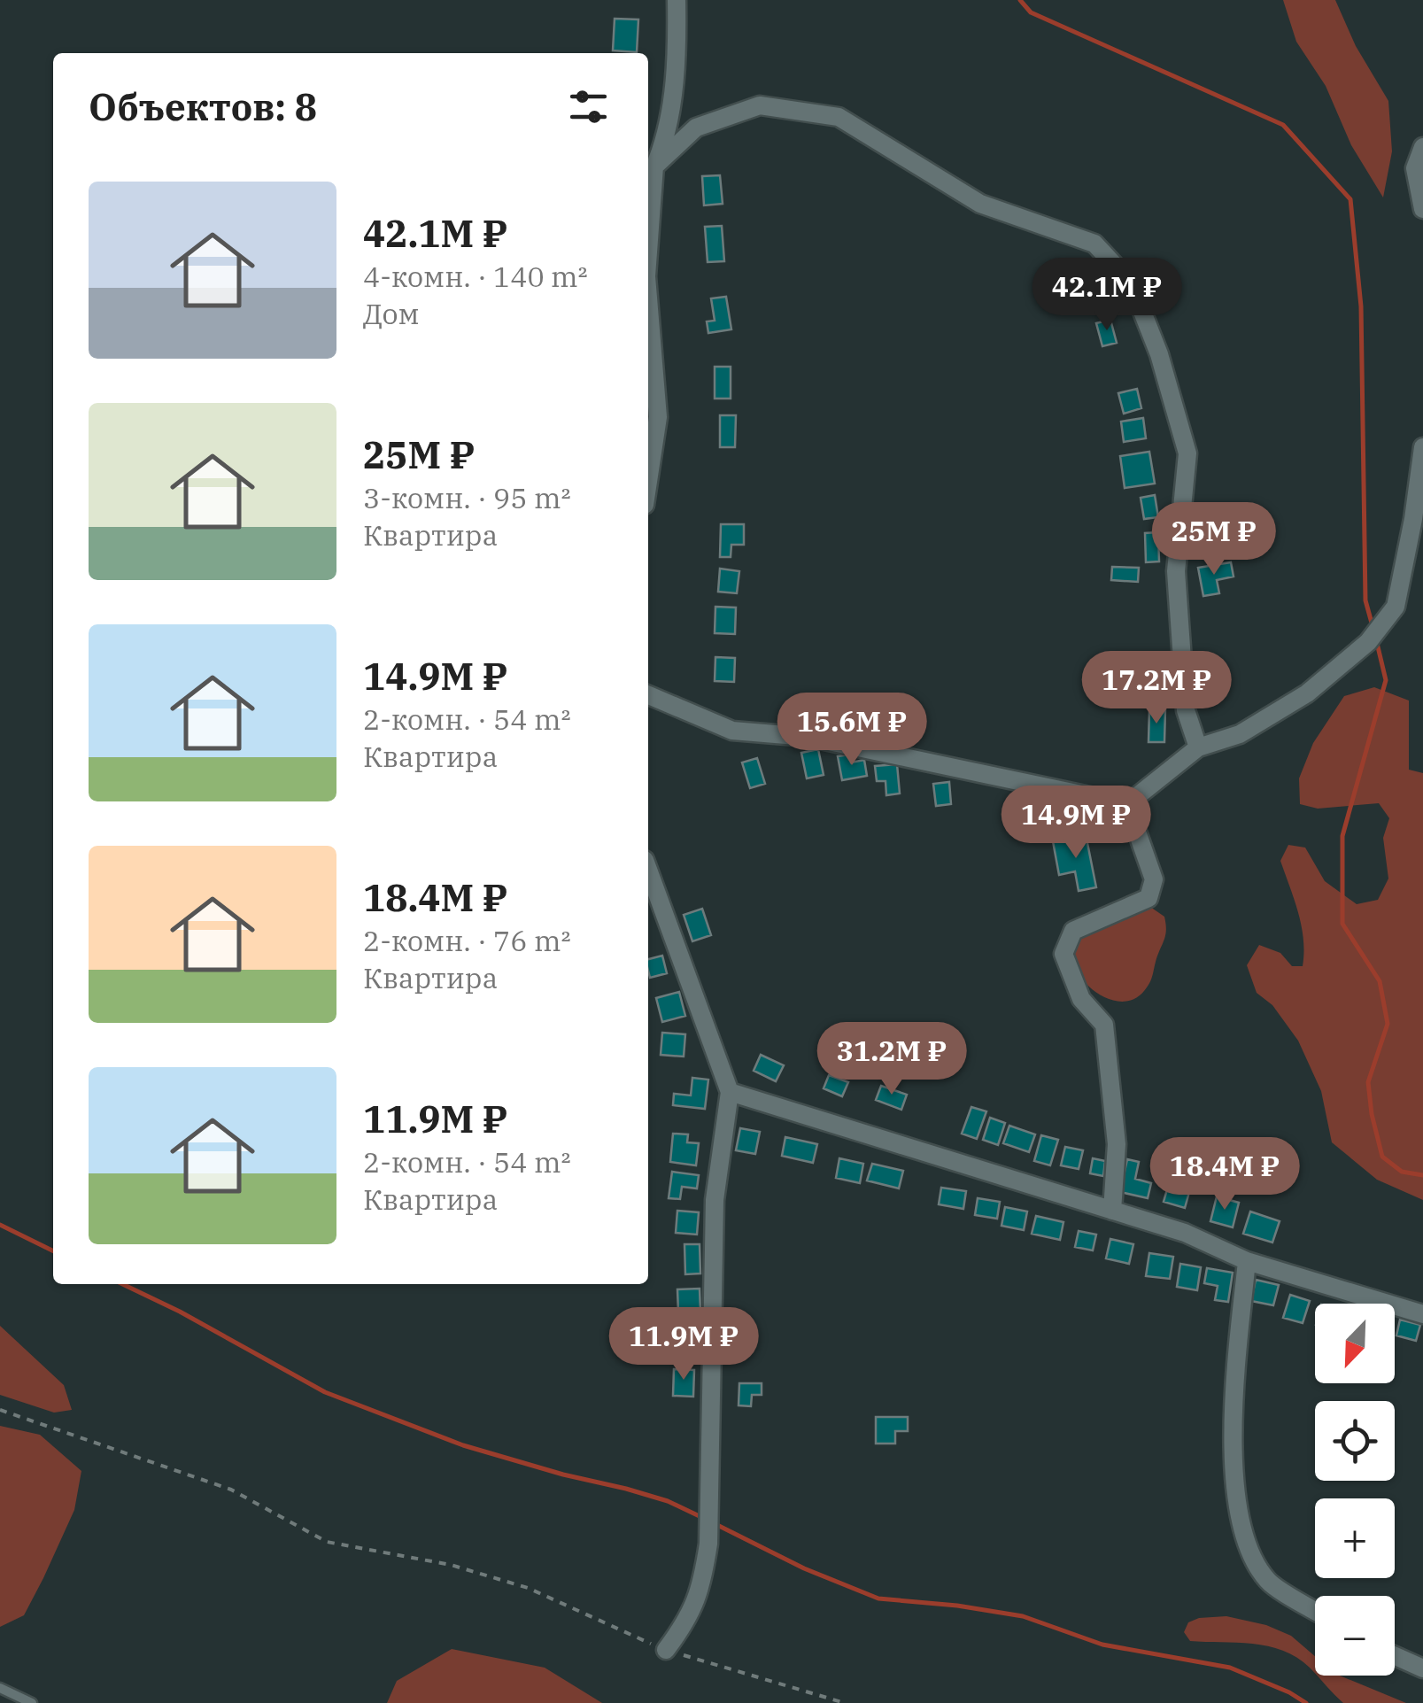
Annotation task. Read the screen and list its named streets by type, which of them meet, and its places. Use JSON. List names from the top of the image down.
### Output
{
  "north": "bottom left",
  "page": {
    "heading": "Объектов: 8",
    "list": [
      {
        "name": "42.1M ₽",
        "note": "4-комн. · 140 m² · Дом"
      },
      {
        "name": "25M ₽",
        "note": "3-комн. · 95 m² · Квартира"
      },
      {
        "name": "14.9M ₽",
        "note": "2-комн. · 54 m² · Квартира"
      },
      {
        "name": "18.4M ₽",
        "note": "2-комн. · 76 m² · Квартира"
      },
      {
        "name": "11.9M ₽",
        "note": "2-комн. · 54 m² · Квартира"
      }
    ],
    "price": [
      "42.1M ₽",
      "25M ₽",
      "17.2M ₽",
      "15.6M ₽",
      "14.9M ₽",
      "31.2M ₽",
      "18.4M ₽",
      "11.9M ₽"
    ],
    "map_buttons": ["+", "−"]
  }
}
